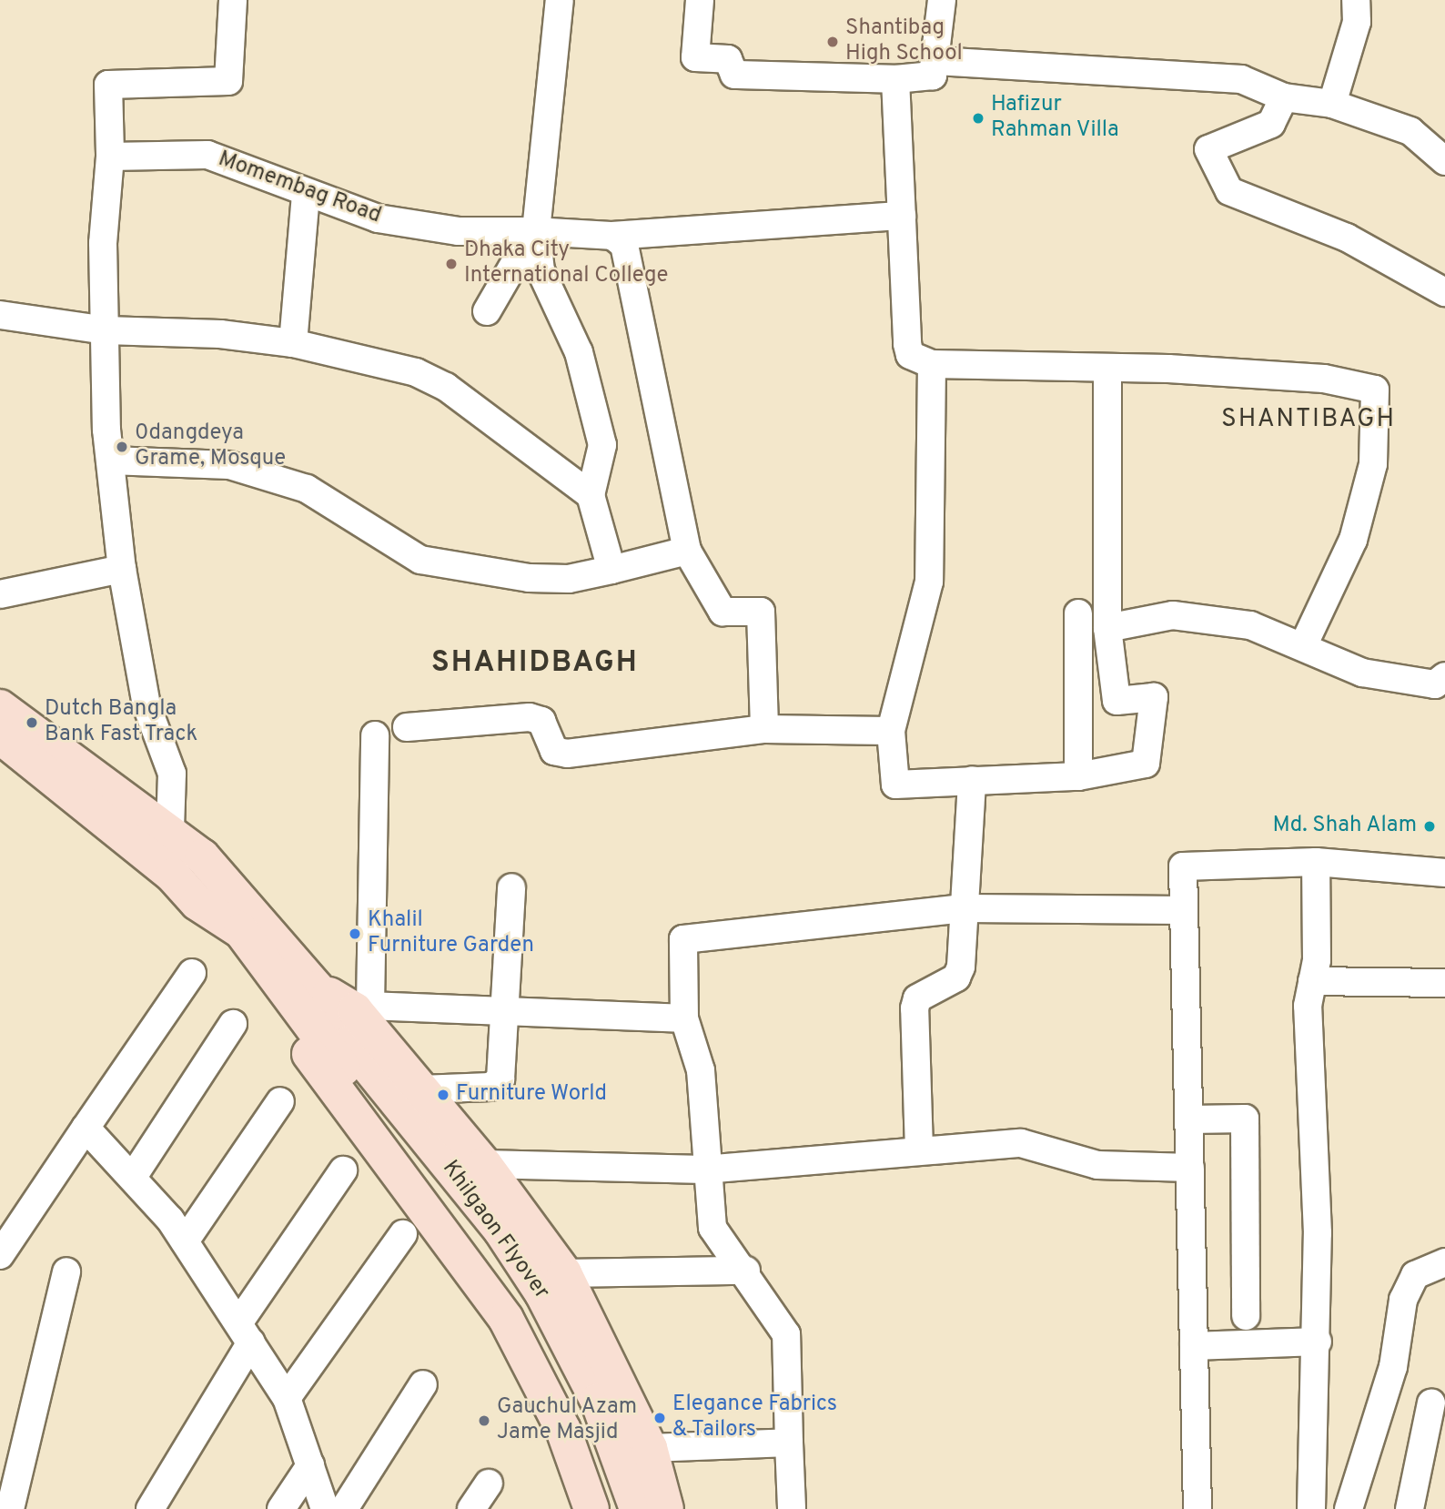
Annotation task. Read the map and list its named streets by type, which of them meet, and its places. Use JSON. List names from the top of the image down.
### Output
{
  "streets": {
    "main road": ["Khilgaon Flyover"],
    "street": ["Momembag Road"]
  },
  "districts": ["SHANTIBAGH", "SHAHIDBAGH"],
  "places": [
    "Shantibag High School",
    "Hafizur Rahman Villa",
    "Dhaka City International College",
    "0dangdeya Grame, Mosque",
    "Dutch Bangla Bank Fast Track",
    "Md. Shah Alam",
    "Khalil Furniture Garden",
    "Furniture World",
    "Elegance Fabrics & Tailors",
    "Gauchul Azam Jame Masjid"
  ]
}
